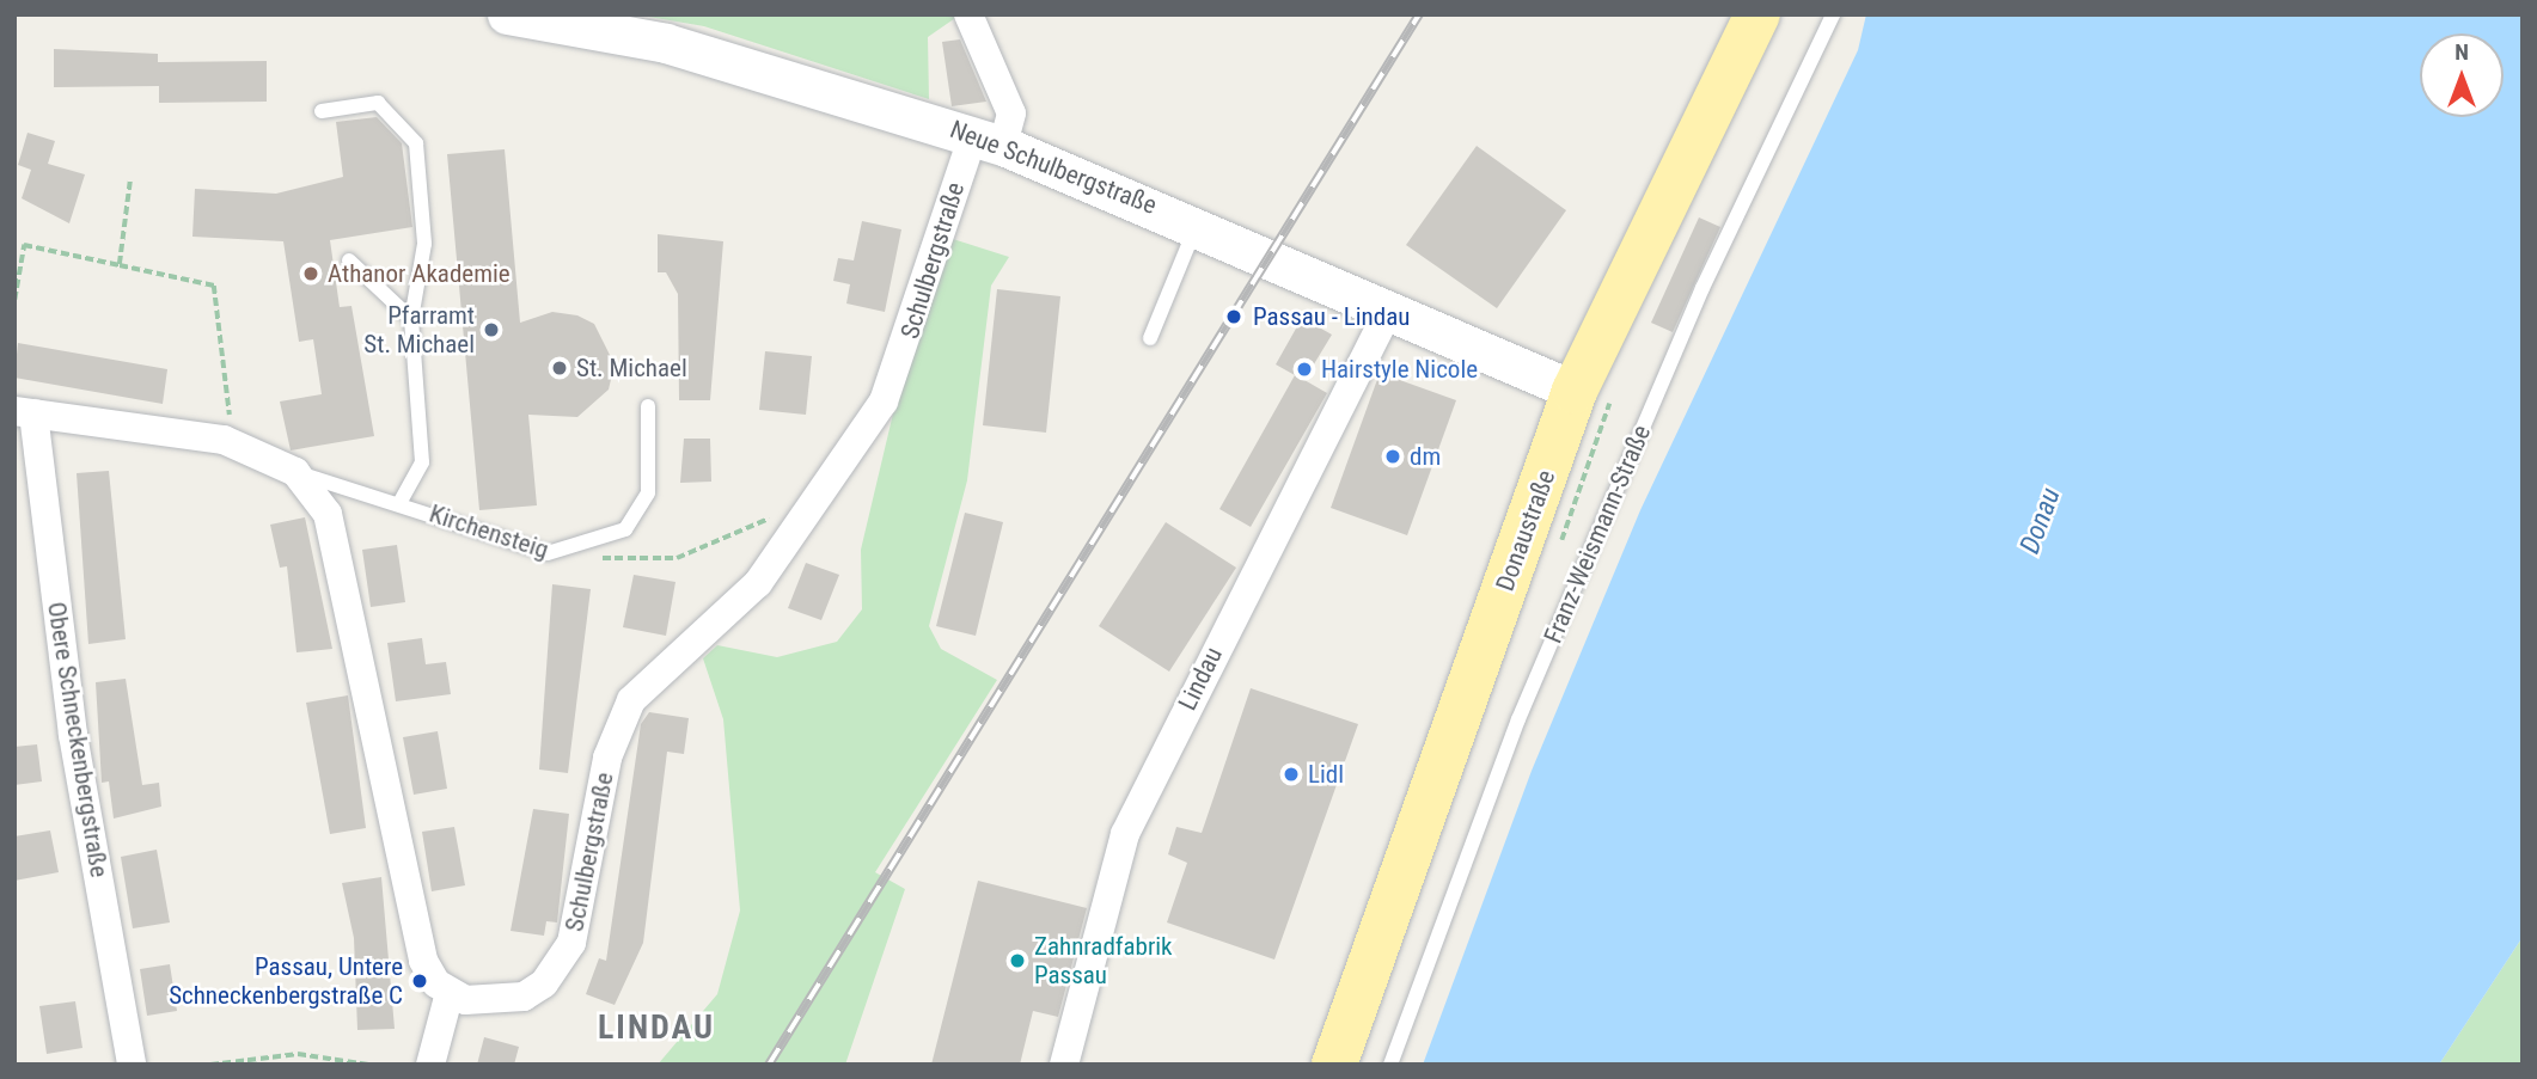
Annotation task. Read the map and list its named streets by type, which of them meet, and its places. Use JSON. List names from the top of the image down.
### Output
{
  "streets": {
    "main road": ["Donaustraße"],
    "street": [
      "Neue Schulbergstraße",
      "Schulbergstraße",
      "Lindau",
      "Obere Schneckenbergstraße"
    ],
    "lane": ["Kirchensteig", "Franz-Weismann-Straße"]
  },
  "crossings": [
    ["Neue Schulbergstraße", "Schulbergstraße"],
    ["Neue Schulbergstraße", "Donaustraße"],
    ["Neue Schulbergstraße", "Lindau"]
  ],
  "districts": ["LINDAU"],
  "water": ["Donau"],
  "places": [
    "Athanor Akademie",
    "Passau - Lindau",
    "Pfarramt St. Michael",
    "St. Michael",
    "Hairstyle Nicole",
    "dm",
    "Lidl",
    "Zahnradfabrik Passau",
    "Passau, Untere Schneckenbergstraße C"
  ],
  "north": "top"
}
